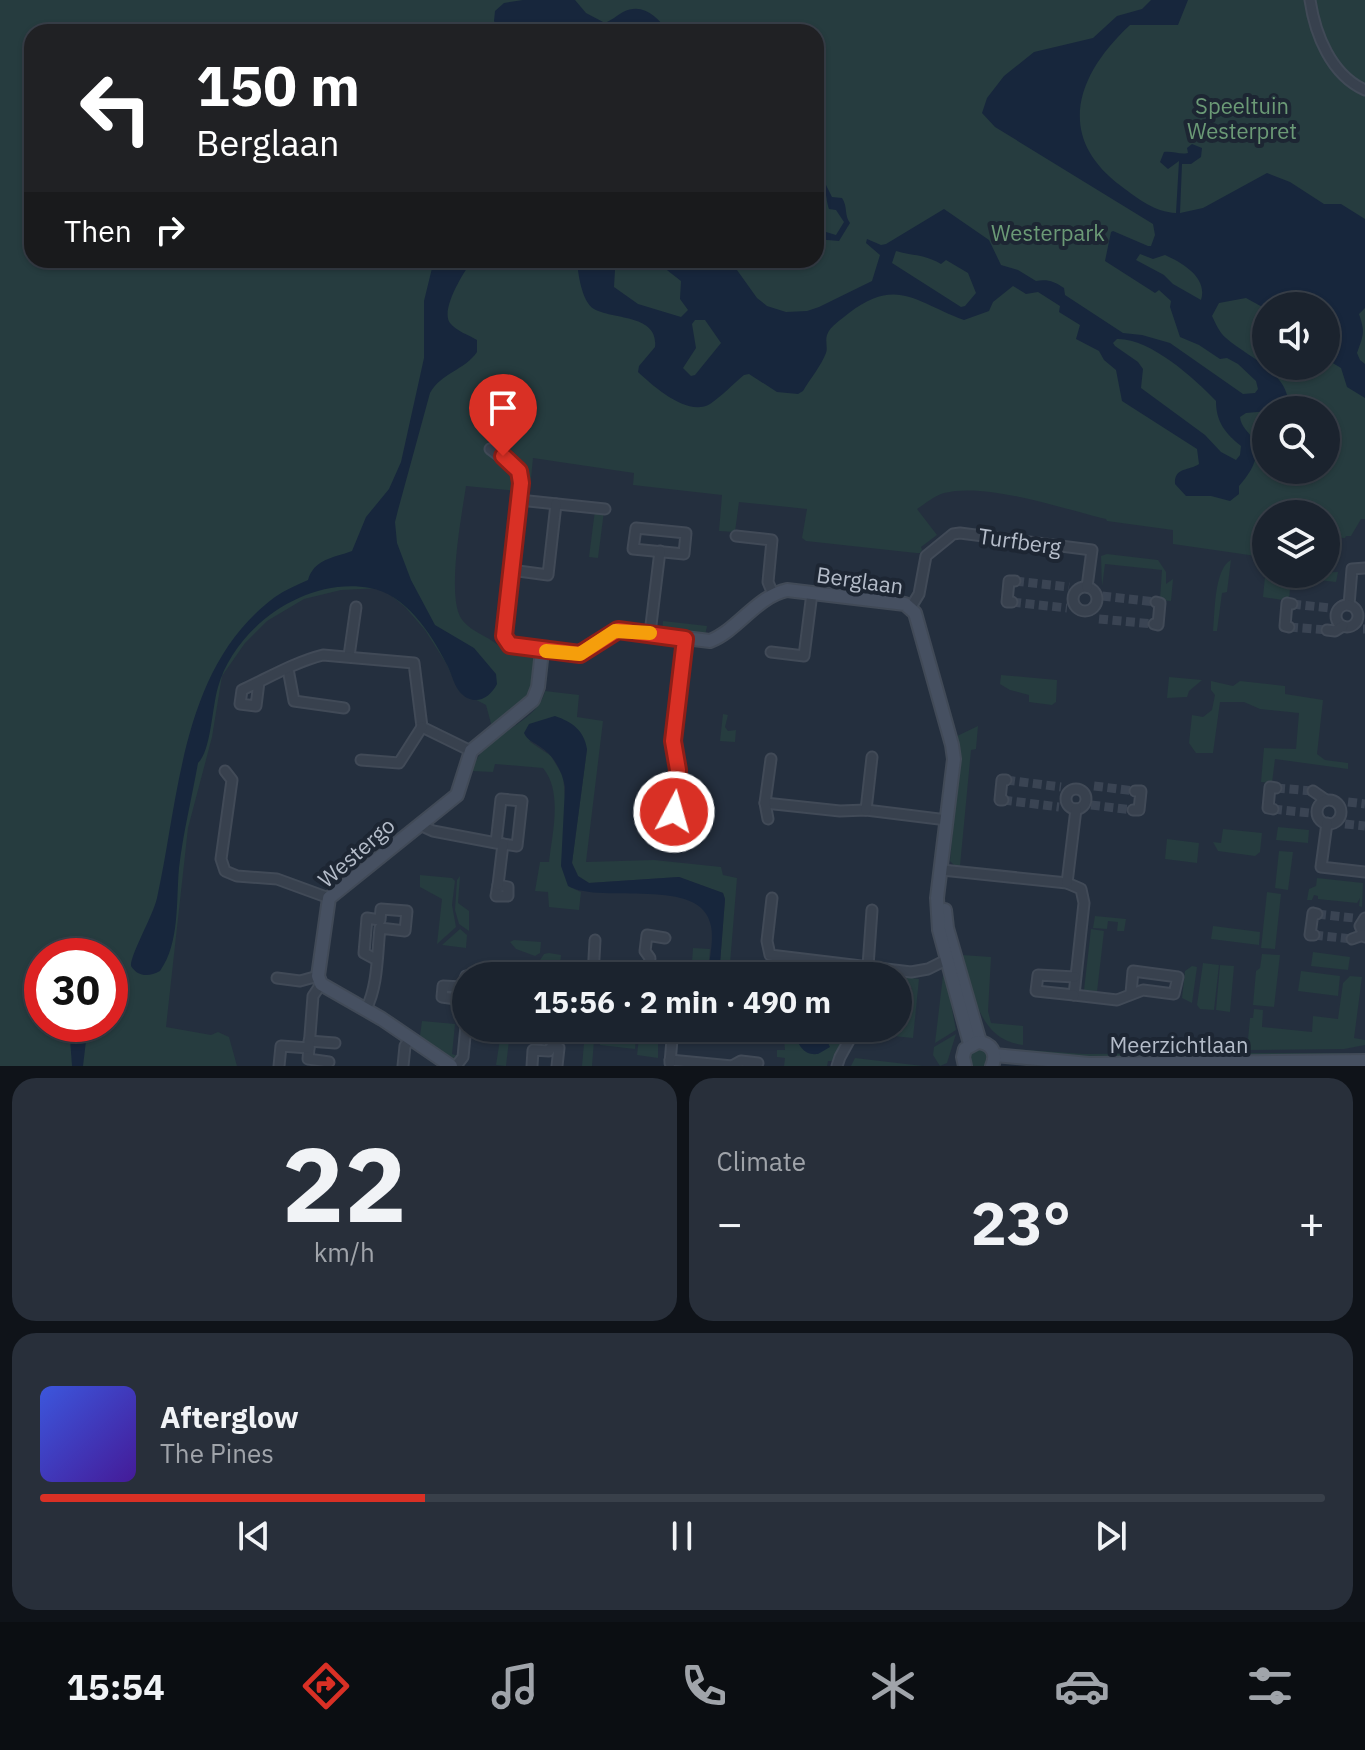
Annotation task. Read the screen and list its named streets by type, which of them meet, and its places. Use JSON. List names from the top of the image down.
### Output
{
  "streets": {
    "street": [
      "Turfberg",
      "Berglaan",
      "Westergo",
      "Meerzichtlaan"
    ]
  },
  "crossings": [
    ["Turfberg", "Berglaan"]
  ],
  "parks": ["Speeltuin Westerpret", "Westerpark"],
  "page": {
    "turn": ["150 m", "Berglaan"],
    "then": "Then",
    "limit": "30",
    "trip": "15:56 · 2 min · 490 m",
    "tile": [
      ["22", "km/h"],
      "Climate"
    ],
    "heat": ["−", "23°", "+"],
    "song": ["Afterglow", "The Pines"],
    "tabs": "15:54"
  }
}
